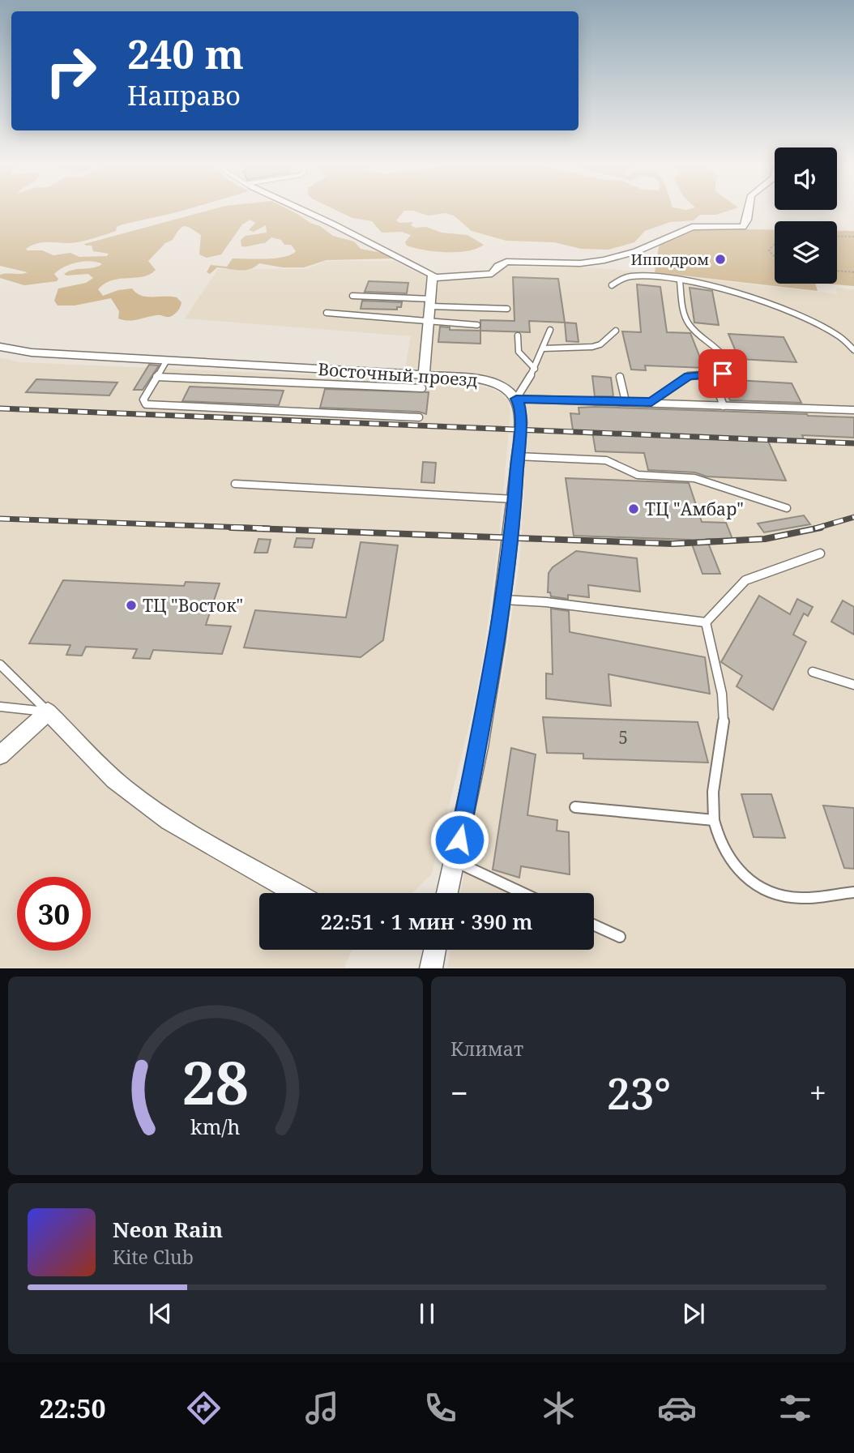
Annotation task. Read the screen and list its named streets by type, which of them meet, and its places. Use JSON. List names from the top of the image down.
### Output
{
  "streets": {
    "street": ["Восточный проезд"]
  },
  "places": ["Ипподром", "ТЦ \"Амбар\"", "ТЦ \"Восток\""],
  "house_numbers": ["5"],
  "page": {
    "turn": ["240 m", "Направо"],
    "limit": "30",
    "trip": "22:51 · 1 мин · 390 m",
    "tile": "Климат",
    "heat": ["−", "23°", "+"],
    "song": ["Neon Rain", "Kite Club"],
    "tabs": "22:50",
    "gauge": ["28", "km/h"]
  }
}
